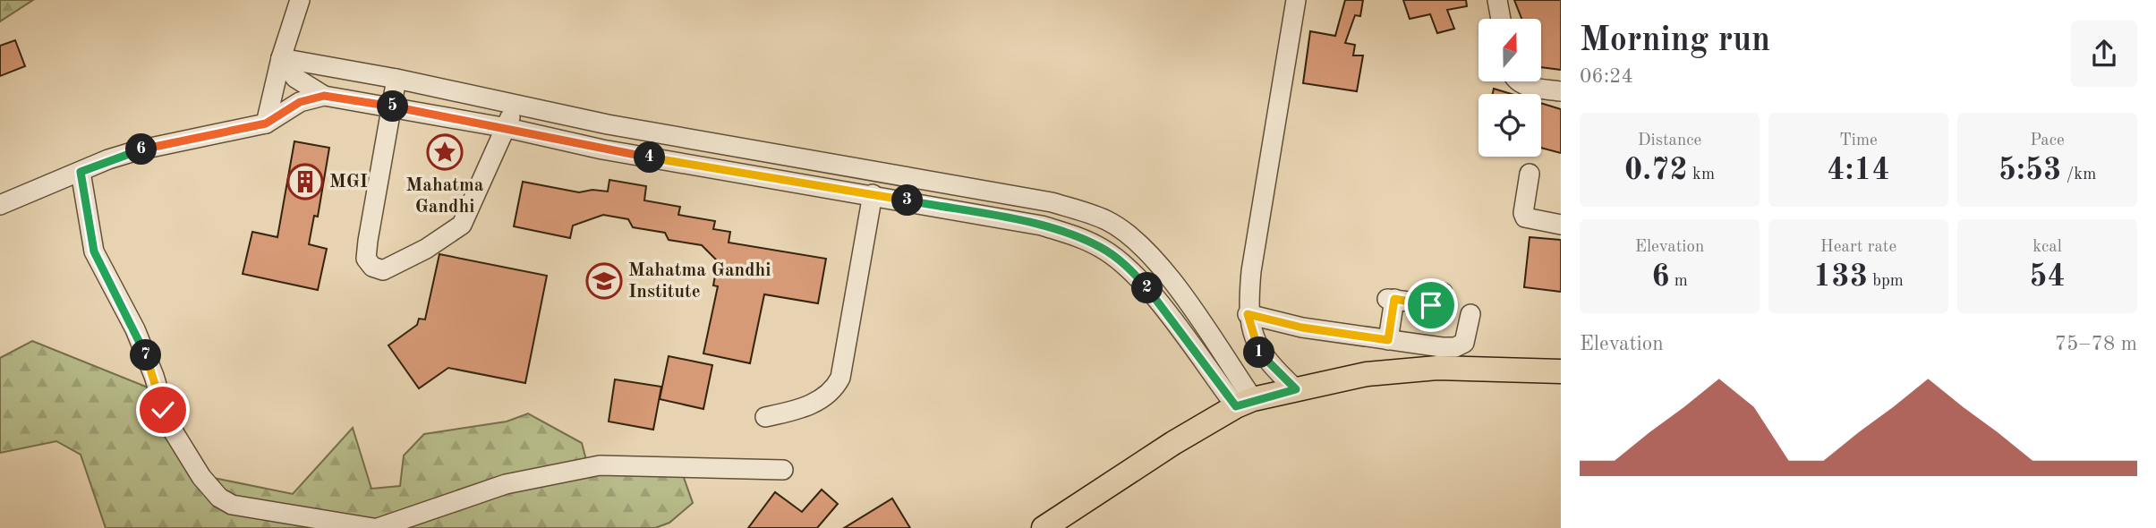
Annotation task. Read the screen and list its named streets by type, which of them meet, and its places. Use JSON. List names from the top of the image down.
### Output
{
  "places": {
    "place": ["Mahatma Gandhi"],
    "building": ["MGI"],
    "school or university": ["Mahatma Gandhi Institute"]
  },
  "north": "top",
  "page": {
    "heading": ["Morning run", "06:24"],
    "pins": [
      "5",
      "6",
      "4",
      "3",
      "2",
      "1",
      "7"
    ],
    "stats": [
      ["Distance", "0.72 km"],
      ["Time", "4:14"],
      ["Pace", "5:53 /km"],
      ["Elevation", "6 m"],
      ["Heart rate", "133 bpm"],
      ["kcal", "54"]
    ],
    "chart": ["Elevation", "75–78 m"]
  }
}
